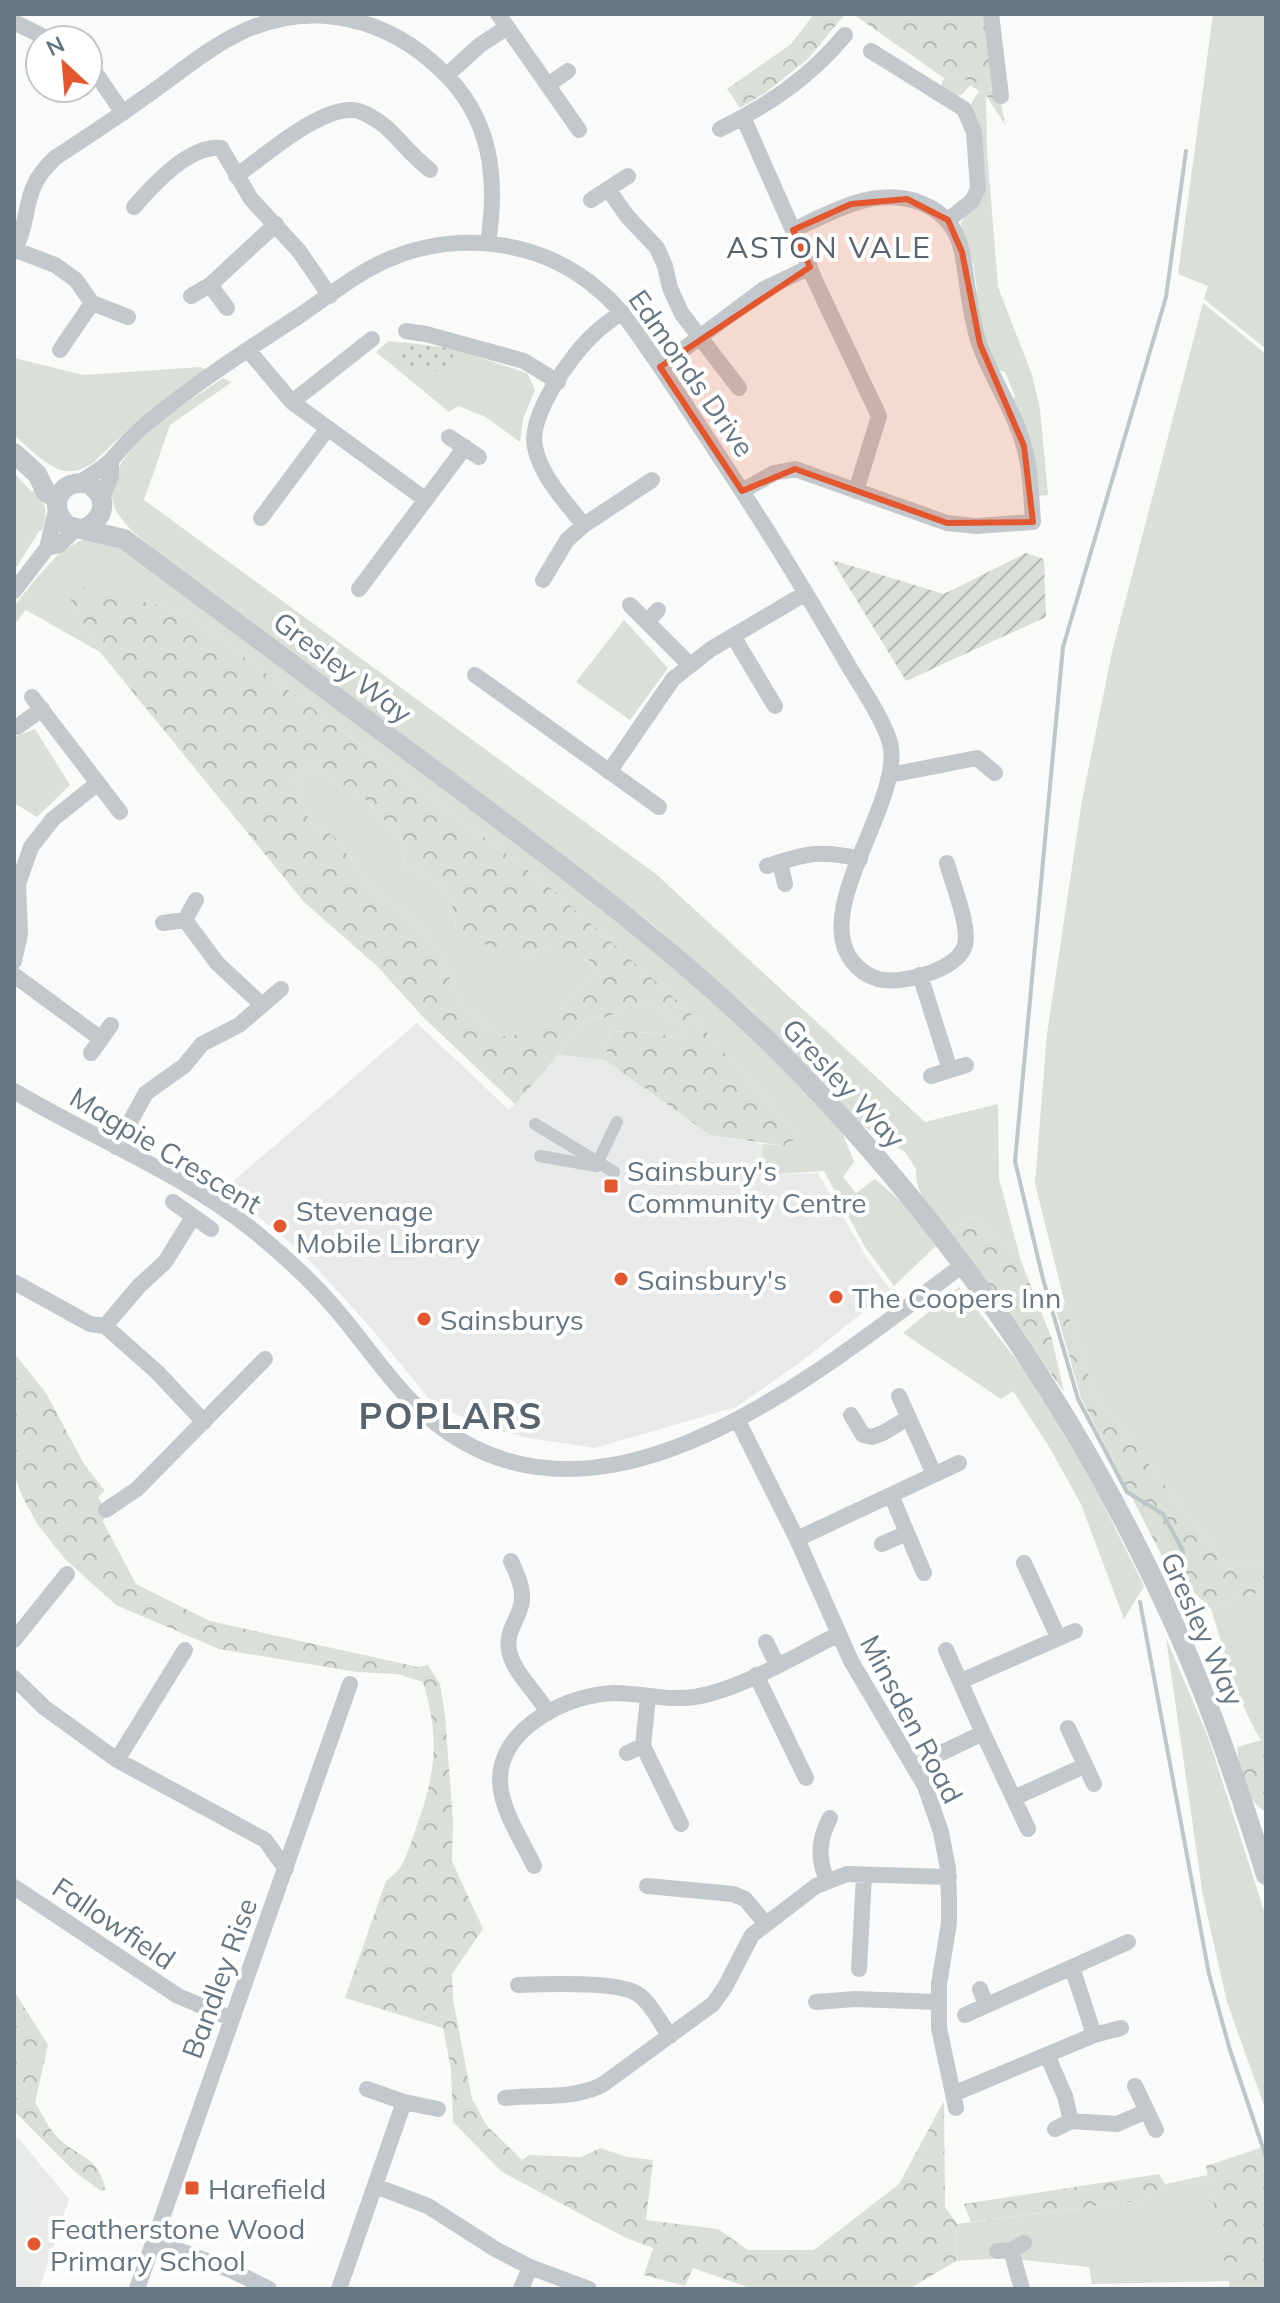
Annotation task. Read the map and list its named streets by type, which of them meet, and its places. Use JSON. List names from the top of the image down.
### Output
{
  "streets": {
    "street": [
      "Edmonds Drive",
      "Gresley Way",
      "Magpie Crescent",
      "Minsden Road",
      "Fallowfield",
      "Bandley Rise"
    ]
  },
  "crossings": [
    ["Edmonds Drive", "Gresley Way"],
    ["Gresley Way", "Magpie Crescent"],
    ["Magpie Crescent", "Minsden Road"],
    ["Fallowfield", "Bandley Rise"]
  ],
  "districts": ["ASTON VALE", "POPLARS"],
  "places": {
    "transit": ["Sainsbury's Community Centre", "Harefield"],
    "other": [
      "Stevenage Mobile Library",
      "Sainsbury's",
      "The Coopers Inn",
      "Sainsburys",
      "Featherstone Wood Primary School"
    ]
  },
  "north": "top left"
}
